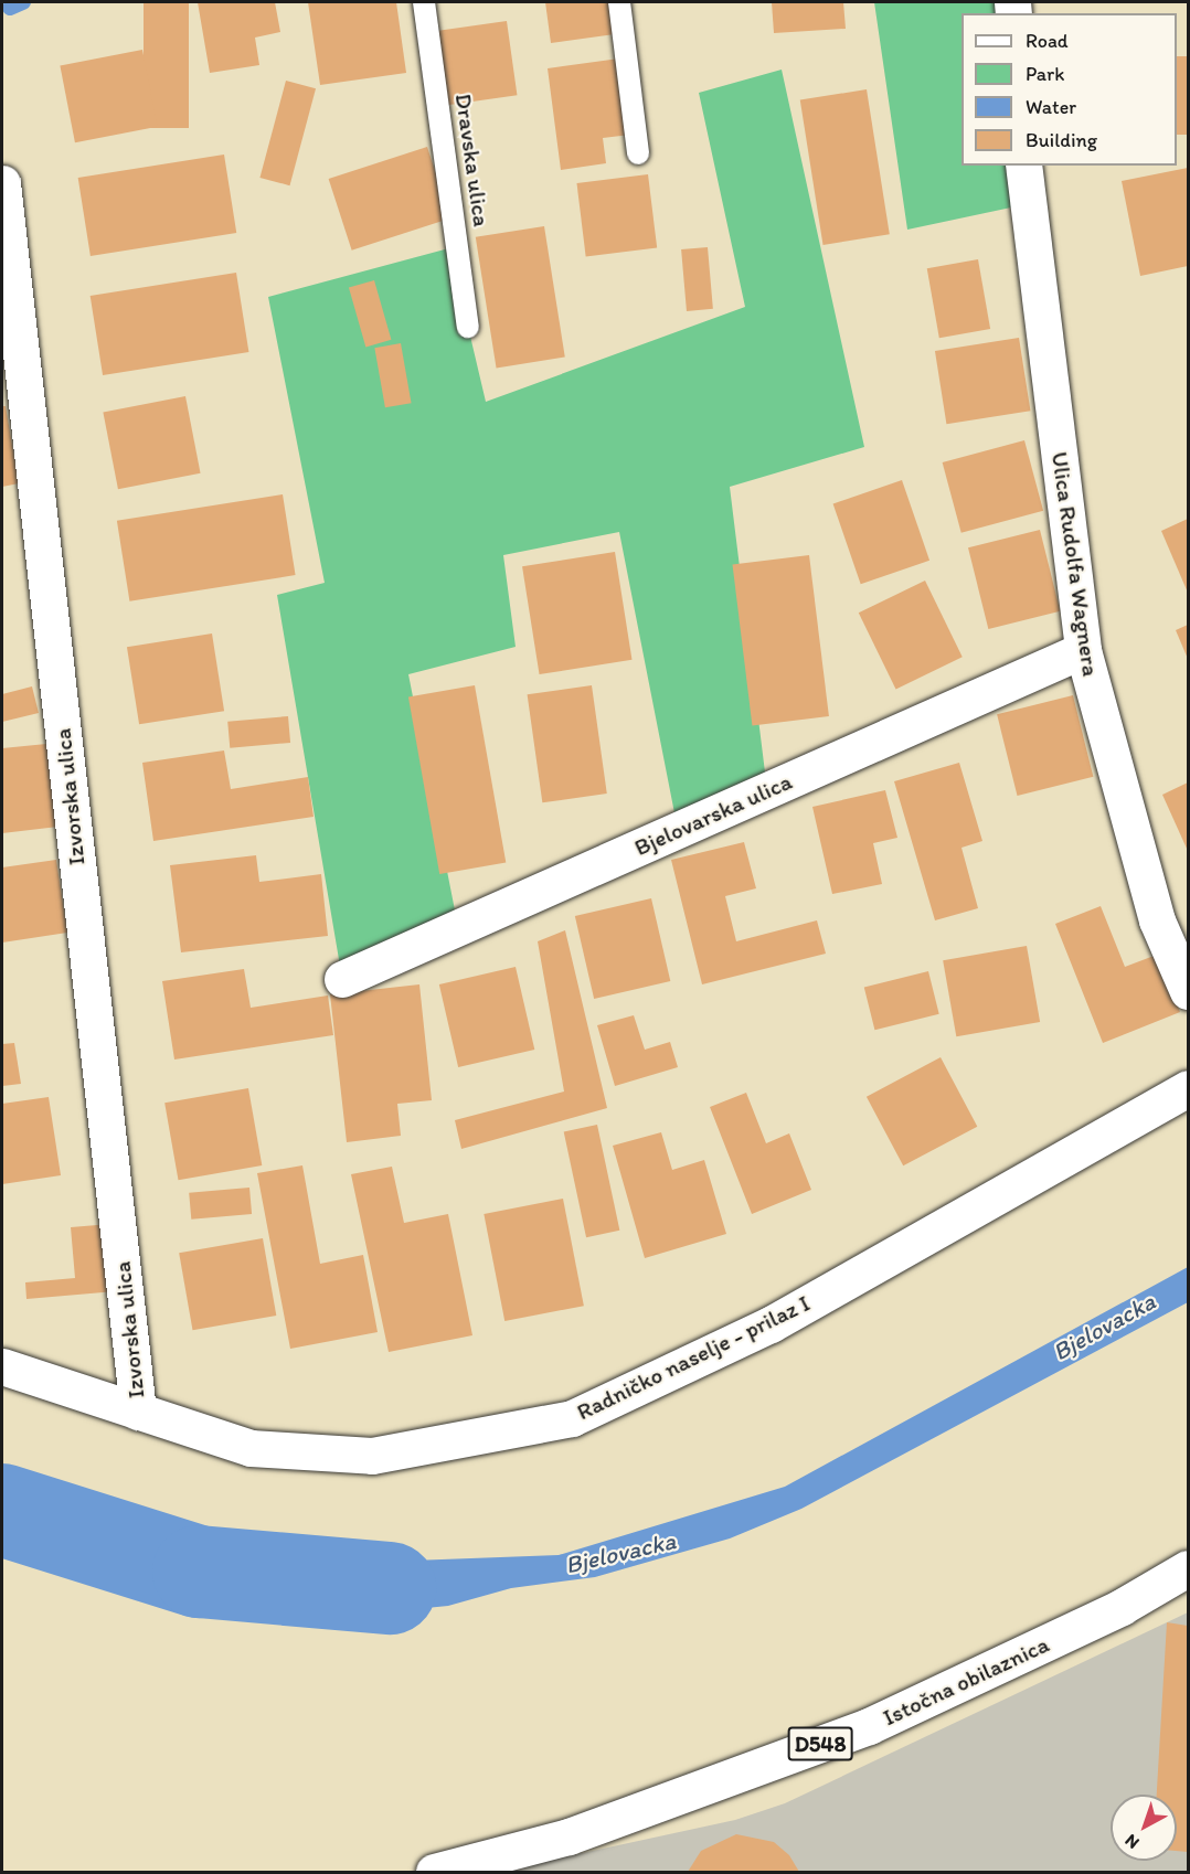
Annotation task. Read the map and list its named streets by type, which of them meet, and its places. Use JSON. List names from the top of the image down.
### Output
{
  "streets": {
    "street": [
      "Ulica Rudolfa Wagnera",
      "Izvorska ulica",
      "Bjelovarska ulica",
      "Radničko naselje - prilaz I",
      "Istočna obilaznica",
      "D548"
    ],
    "lane": ["Dravska ulica"]
  },
  "crossings": [
    ["Ulica Rudolfa Wagnera", "Bjelovarska ulica"],
    ["Izvorska ulica", "Radničko naselje - prilaz I"]
  ],
  "water": ["Bjelovacka"],
  "legend": [
    "Road",
    "Park",
    "Water",
    "Building"
  ],
  "north": "bottom left"
}
